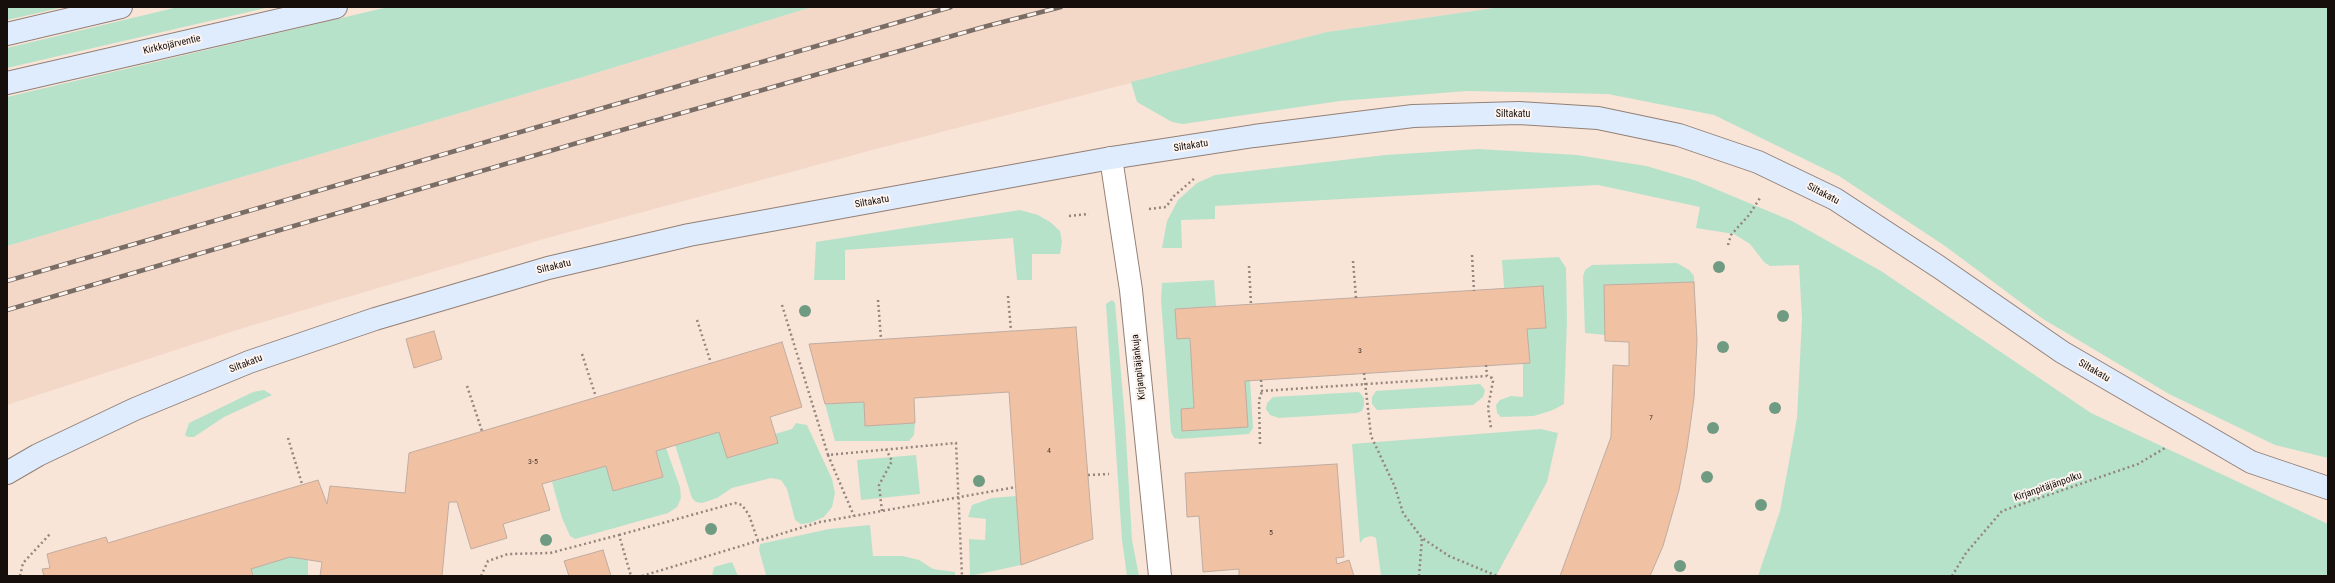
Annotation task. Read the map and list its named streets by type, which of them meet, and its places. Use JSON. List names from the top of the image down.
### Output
{
  "streets": {
    "street": ["Kirkkojärventie", "Siltakatu", "Kirjanpitäjänkuja"],
    "path": ["Kirjanpitäjänpolku"]
  },
  "crossings": [
    ["Siltakatu", "Kirjanpitäjänkuja"]
  ],
  "house_numbers": [
    "3",
    "7",
    "4",
    "3-5",
    "5"
  ]
}
